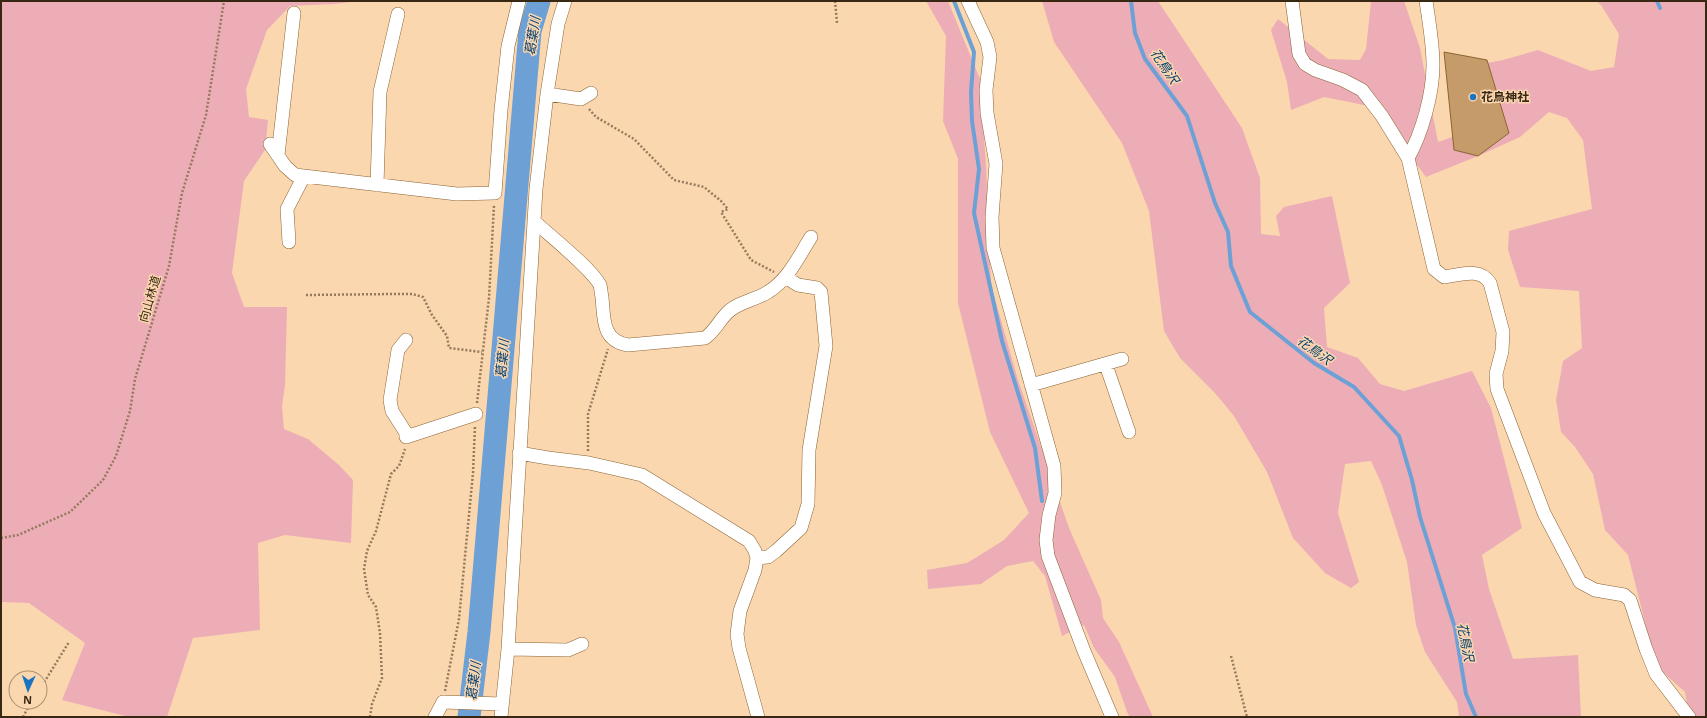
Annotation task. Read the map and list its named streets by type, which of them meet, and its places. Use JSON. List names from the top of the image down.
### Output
{
  "streets": {
    "path": ["向山林道"]
  },
  "water": ["葛葉川", "花鳥沢"],
  "places": ["花鳥神社"],
  "north": "bottom"
}
